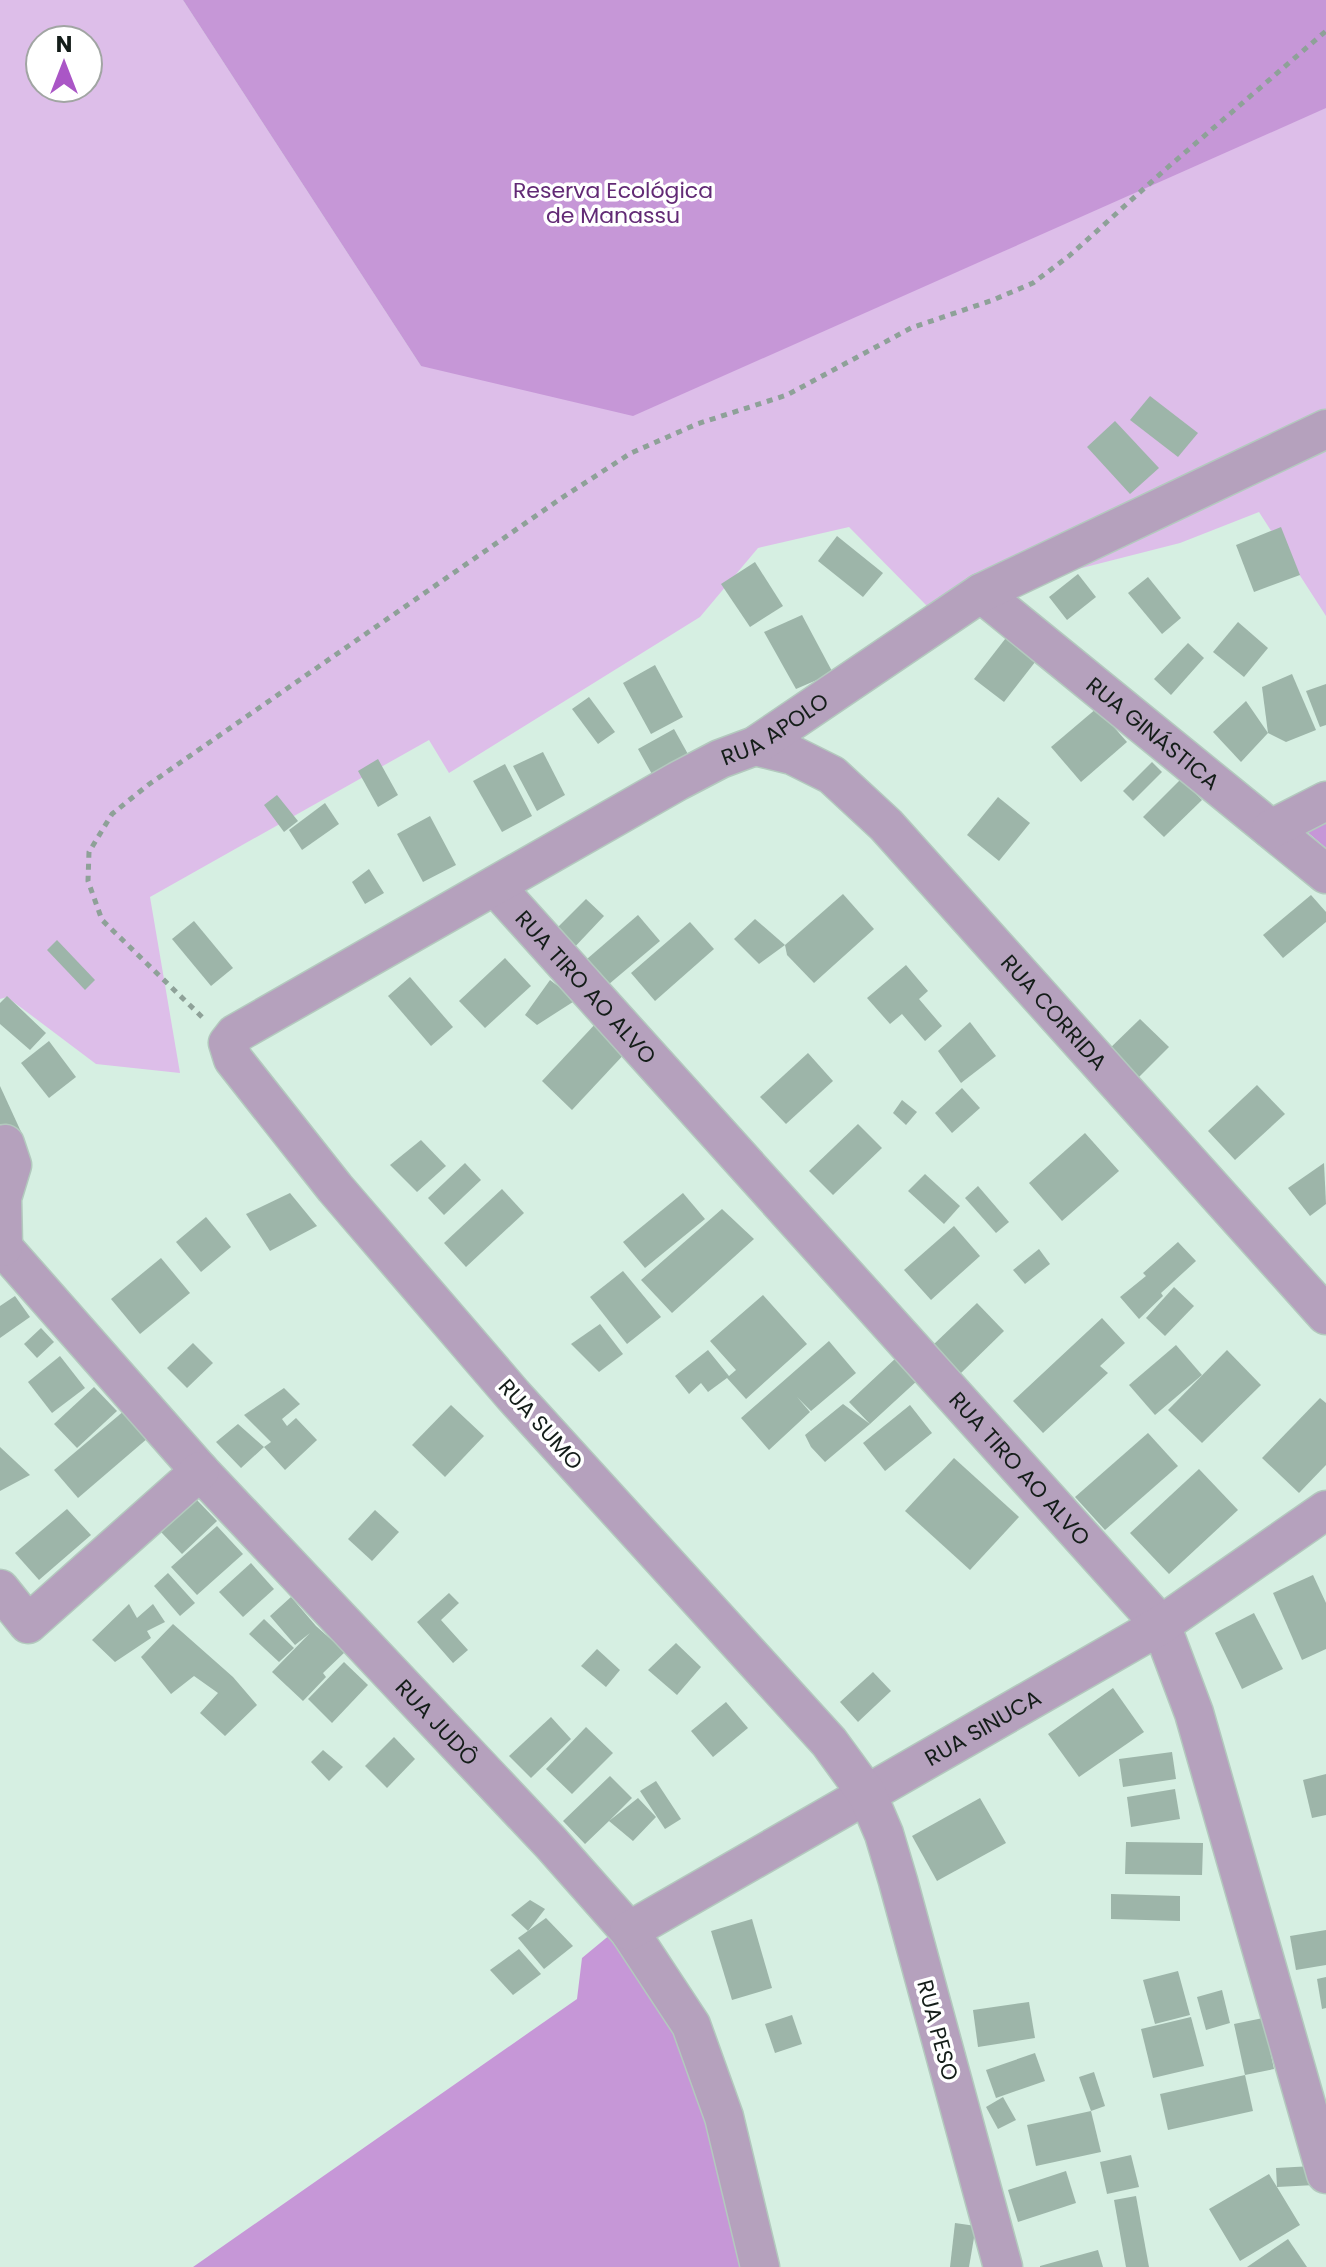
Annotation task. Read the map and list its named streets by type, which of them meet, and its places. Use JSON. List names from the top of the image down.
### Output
{
  "streets": {
    "street": [
      "RUA APOLO",
      "RUA GINÁSTICA",
      "RUA TIRO AO ALVO",
      "RUA CORRIDA",
      "RUA SUMO",
      "RUA JUDÔ",
      "RUA SINUCA",
      "RUA PESO"
    ]
  },
  "crossings": [
    ["RUA APOLO", "RUA GINÁSTICA"],
    ["RUA APOLO", "RUA TIRO AO ALVO"],
    ["RUA APOLO", "RUA CORRIDA"],
    ["RUA APOLO", "RUA SUMO"],
    ["RUA TIRO AO ALVO", "RUA SINUCA"],
    ["RUA SUMO", "RUA SINUCA"],
    ["RUA SUMO", "RUA PESO"],
    ["RUA JUDÔ", "RUA SINUCA"],
    ["RUA SINUCA", "RUA PESO"]
  ],
  "parks": ["Reserva Ecológica de Manassu"],
  "north": "top"
}
